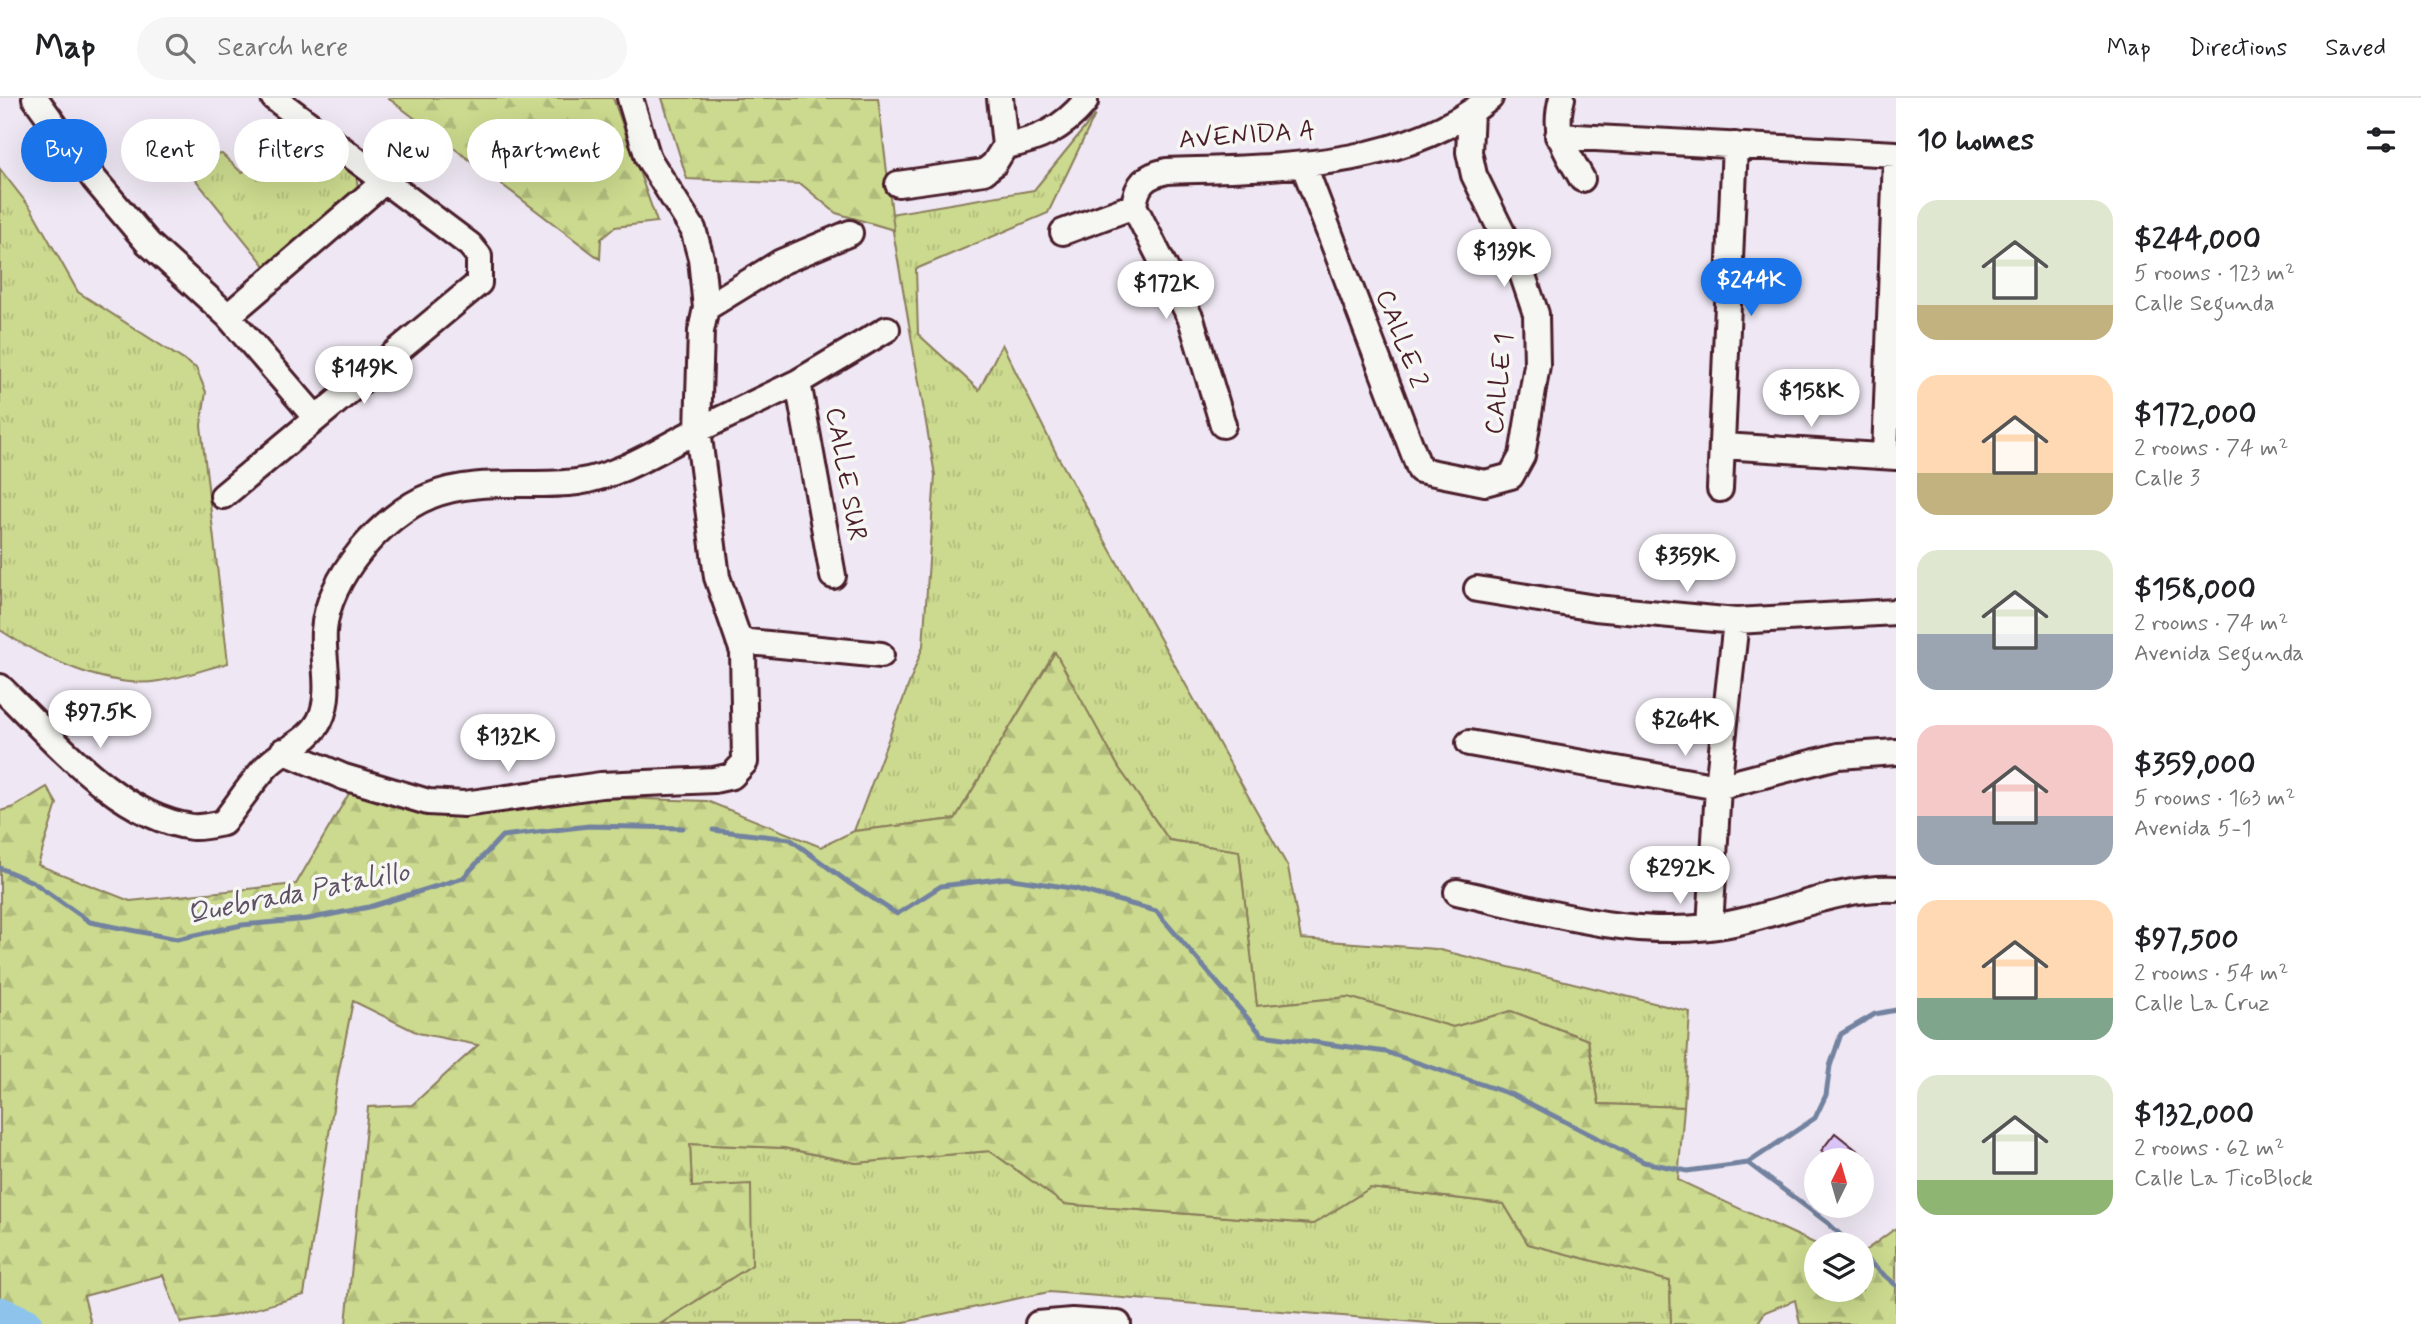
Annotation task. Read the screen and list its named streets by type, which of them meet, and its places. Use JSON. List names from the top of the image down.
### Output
{
  "streets": {
    "street": [
      "AVENIDA A",
      "CALLE 2",
      "CALLE 1",
      "CALLE SUR"
    ]
  },
  "crossings": [
    ["AVENIDA A", "CALLE 2"],
    ["AVENIDA A", "CALLE 1"],
    ["CALLE 2", "CALLE 1"]
  ],
  "water": ["Quebrada Patalillo"],
  "north": "top",
  "page": {
    "header": "Map",
    "search": "Search here",
    "nav": ["Map", "Directions", "Saved"],
    "heading": "10 homes",
    "chip": [
      "Buy",
      "Rent",
      "Filters",
      "New",
      "Apartment"
    ],
    "list": [
      {
        "name": "$244,000",
        "note": "5 rooms · 123 m² · Calle Segunda"
      },
      {
        "name": "$172,000",
        "note": "2 rooms · 74 m² · Calle 3"
      },
      {
        "name": "$158,000",
        "note": "2 rooms · 74 m² · Avenida Segunda"
      },
      {
        "name": "$359,000",
        "note": "5 rooms · 163 m² · Avenida 5-1"
      },
      {
        "name": "$97,500",
        "note": "2 rooms · 54 m² · Calle La Cruz"
      },
      {
        "name": "$132,000",
        "note": "2 rooms · 62 m² · Calle La TicoBlock"
      }
    ],
    "price": [
      "$139K",
      "$244K",
      "$172K",
      "$149K",
      "$158K",
      "$359K",
      "$97.5K",
      "$264K",
      "$132K",
      "$292K"
    ]
  }
}
